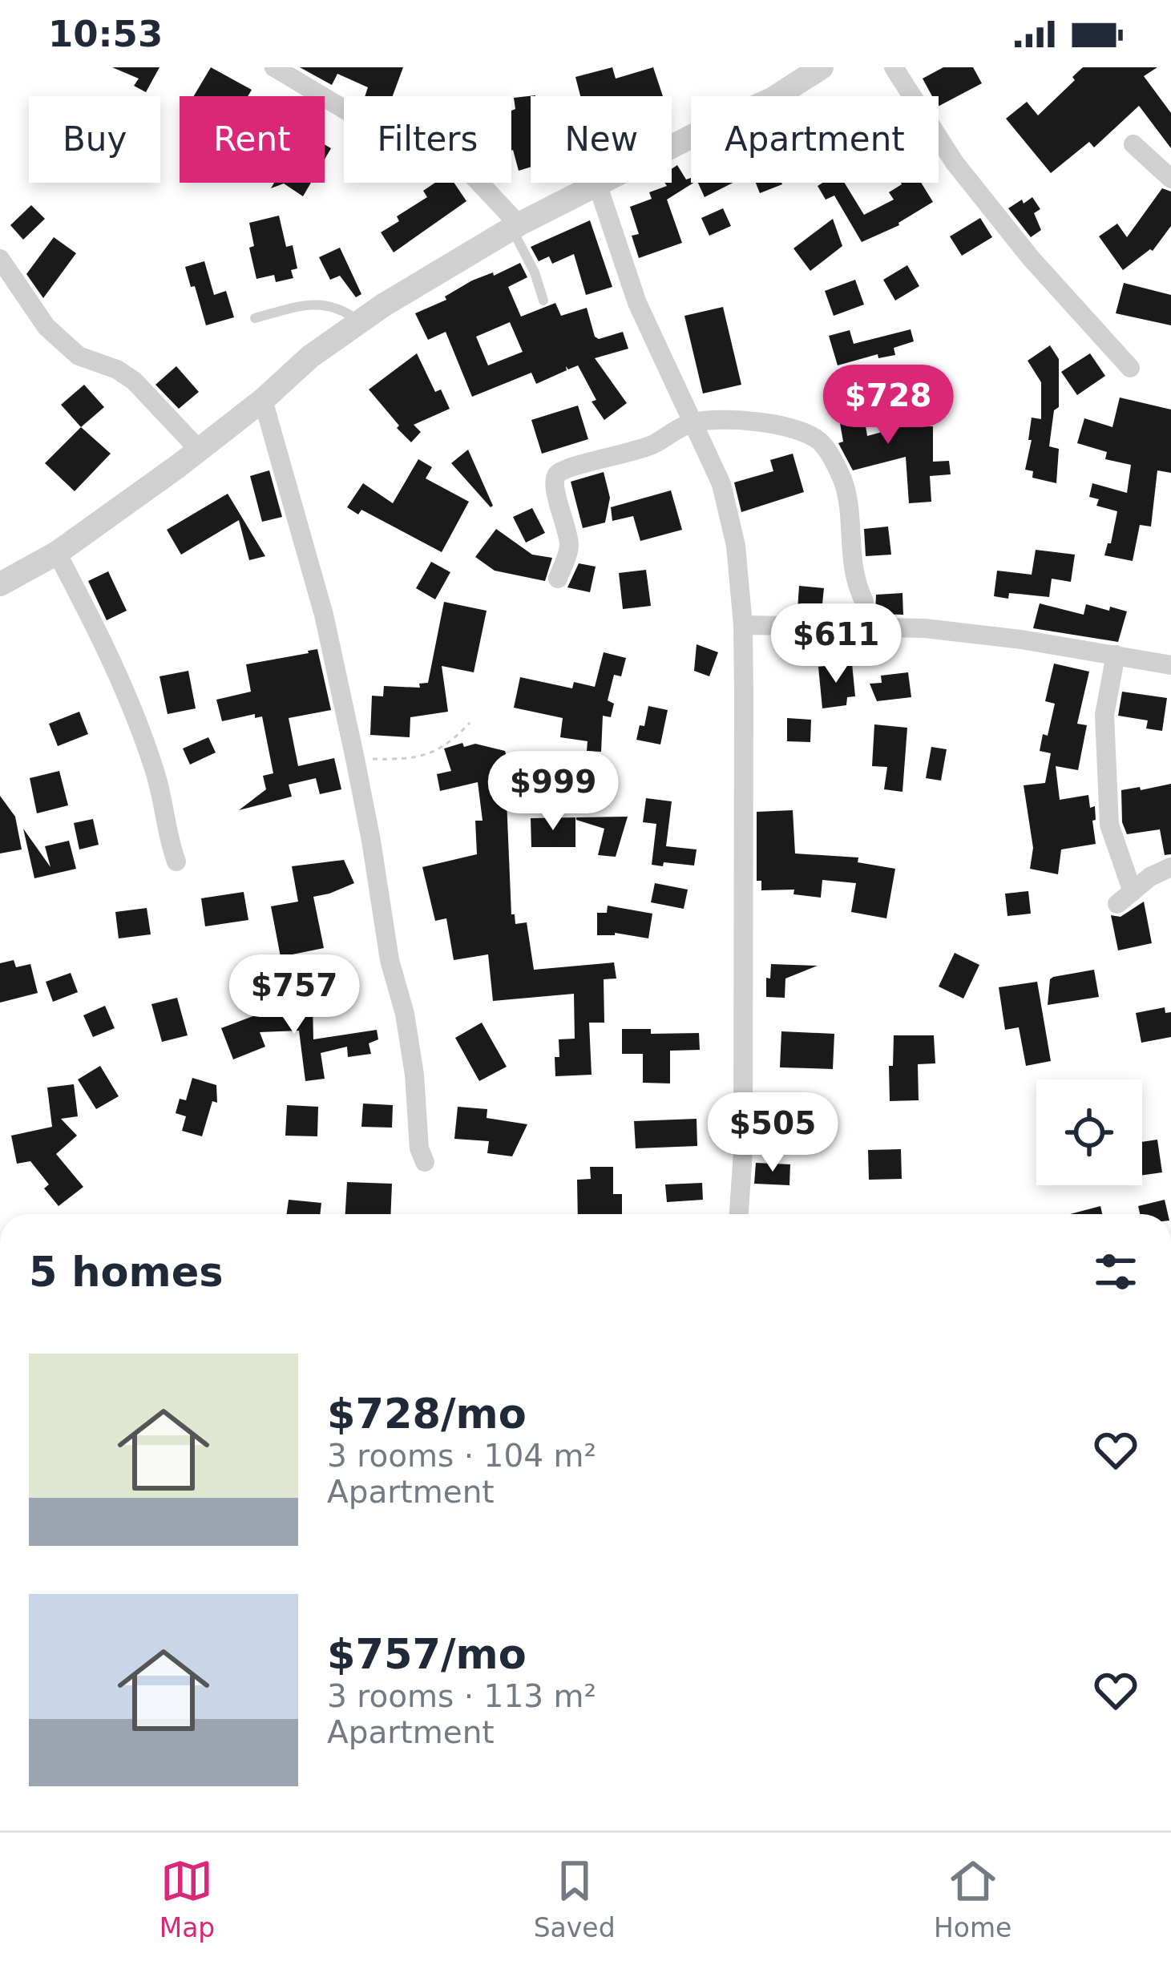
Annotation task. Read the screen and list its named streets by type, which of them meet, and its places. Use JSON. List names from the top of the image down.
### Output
{
  "page": {
    "status": "10:53",
    "chip": [
      "Buy",
      "Rent",
      "Filters",
      "New",
      "Apartment"
    ],
    "price": [
      "$728",
      "$611",
      "$999",
      "$757",
      "$505"
    ],
    "heading": "5 homes",
    "list": [
      {
        "name": "$728/mo",
        "note": "3 rooms · 104 m² · Apartment"
      },
      {
        "name": "$757/mo",
        "note": "3 rooms · 113 m² · Apartment"
      }
    ],
    "tabs": ["Map", "Saved", "Home"]
  }
}
